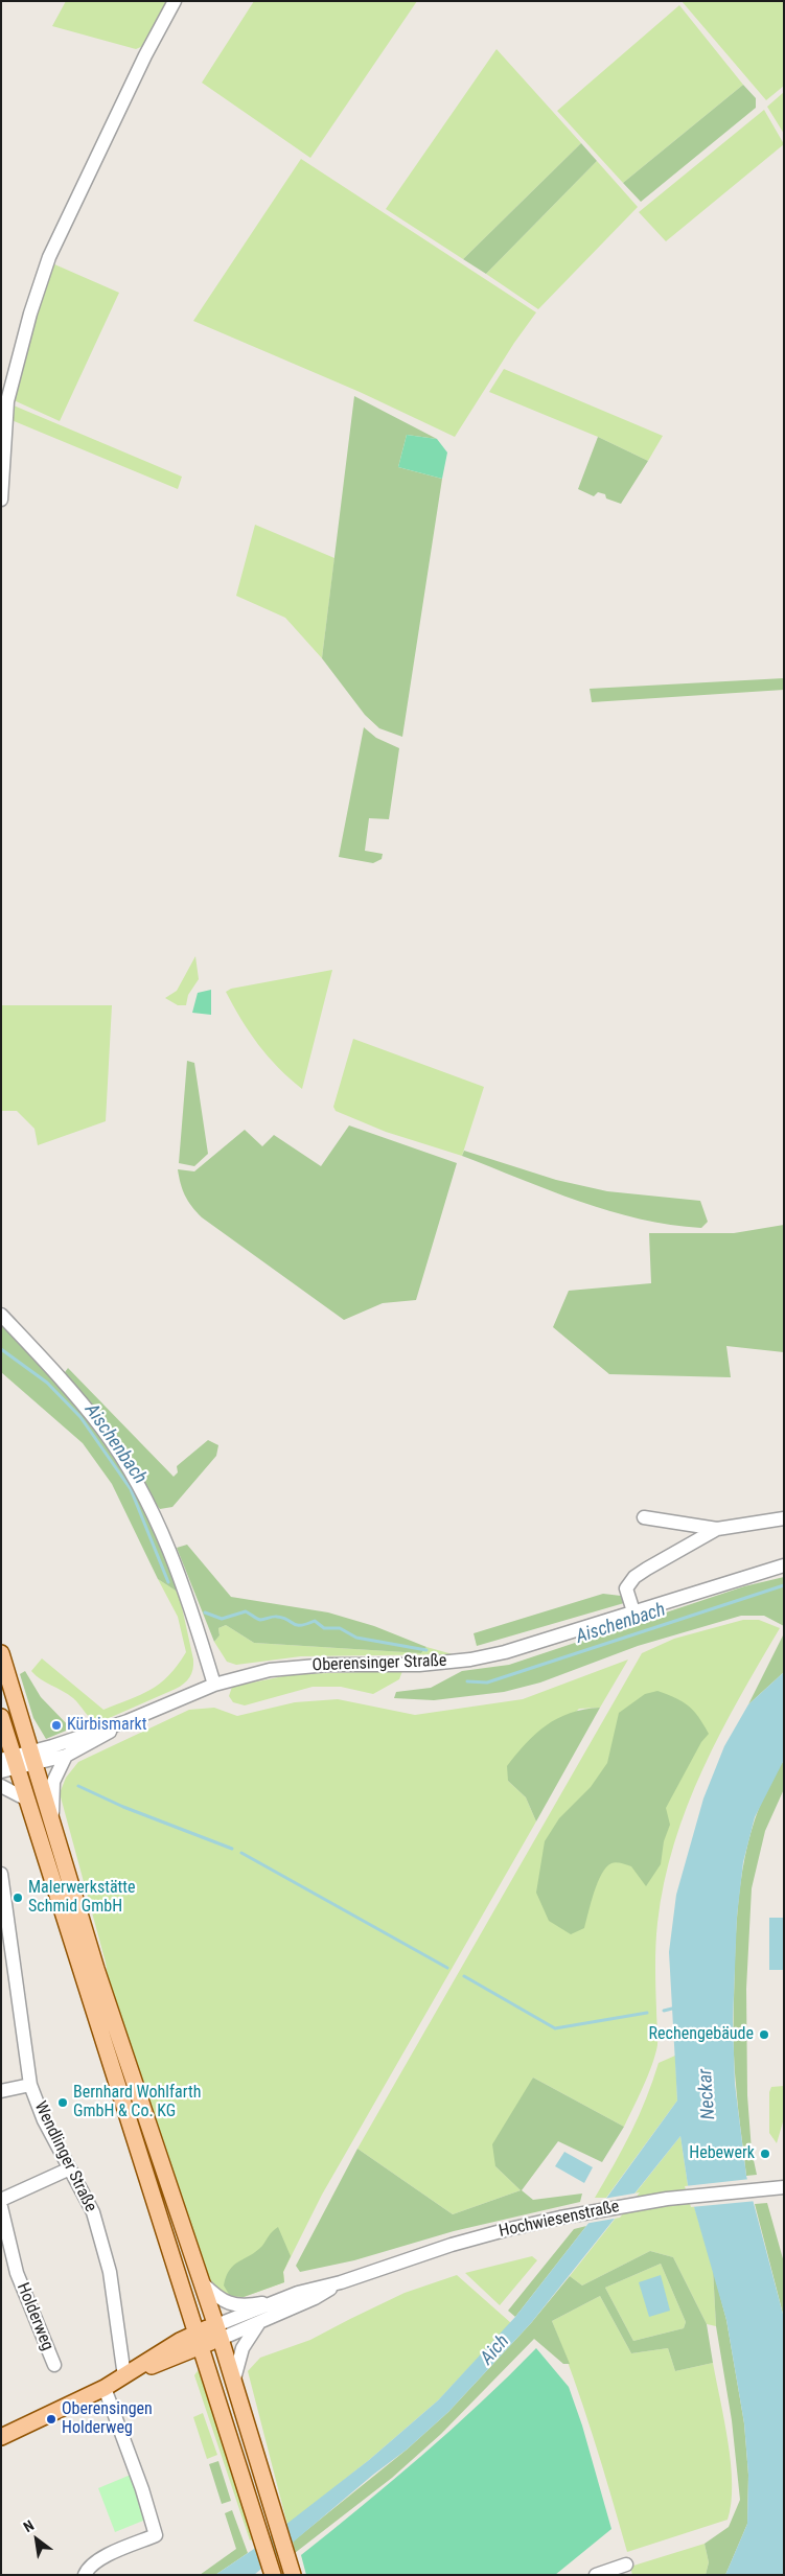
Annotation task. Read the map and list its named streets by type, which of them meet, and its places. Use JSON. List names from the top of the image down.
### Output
{
  "streets": {
    "main road": ["Hochwiesenstraße"],
    "street": ["Oberensinger Straße", "Wendlinger Straße", "Holderweg"]
  },
  "water": ["Aischenbach", "Neckar", "Aich"],
  "places": [
    "Kürbismarkt",
    "Malerwerkstätte Schmid GmbH",
    "Rechengebäude",
    "Bernhard Wohlfarth GmbH & Co. KG",
    "Hebewerk",
    "Oberensingen Holderweg"
  ],
  "north": "top left"
}
